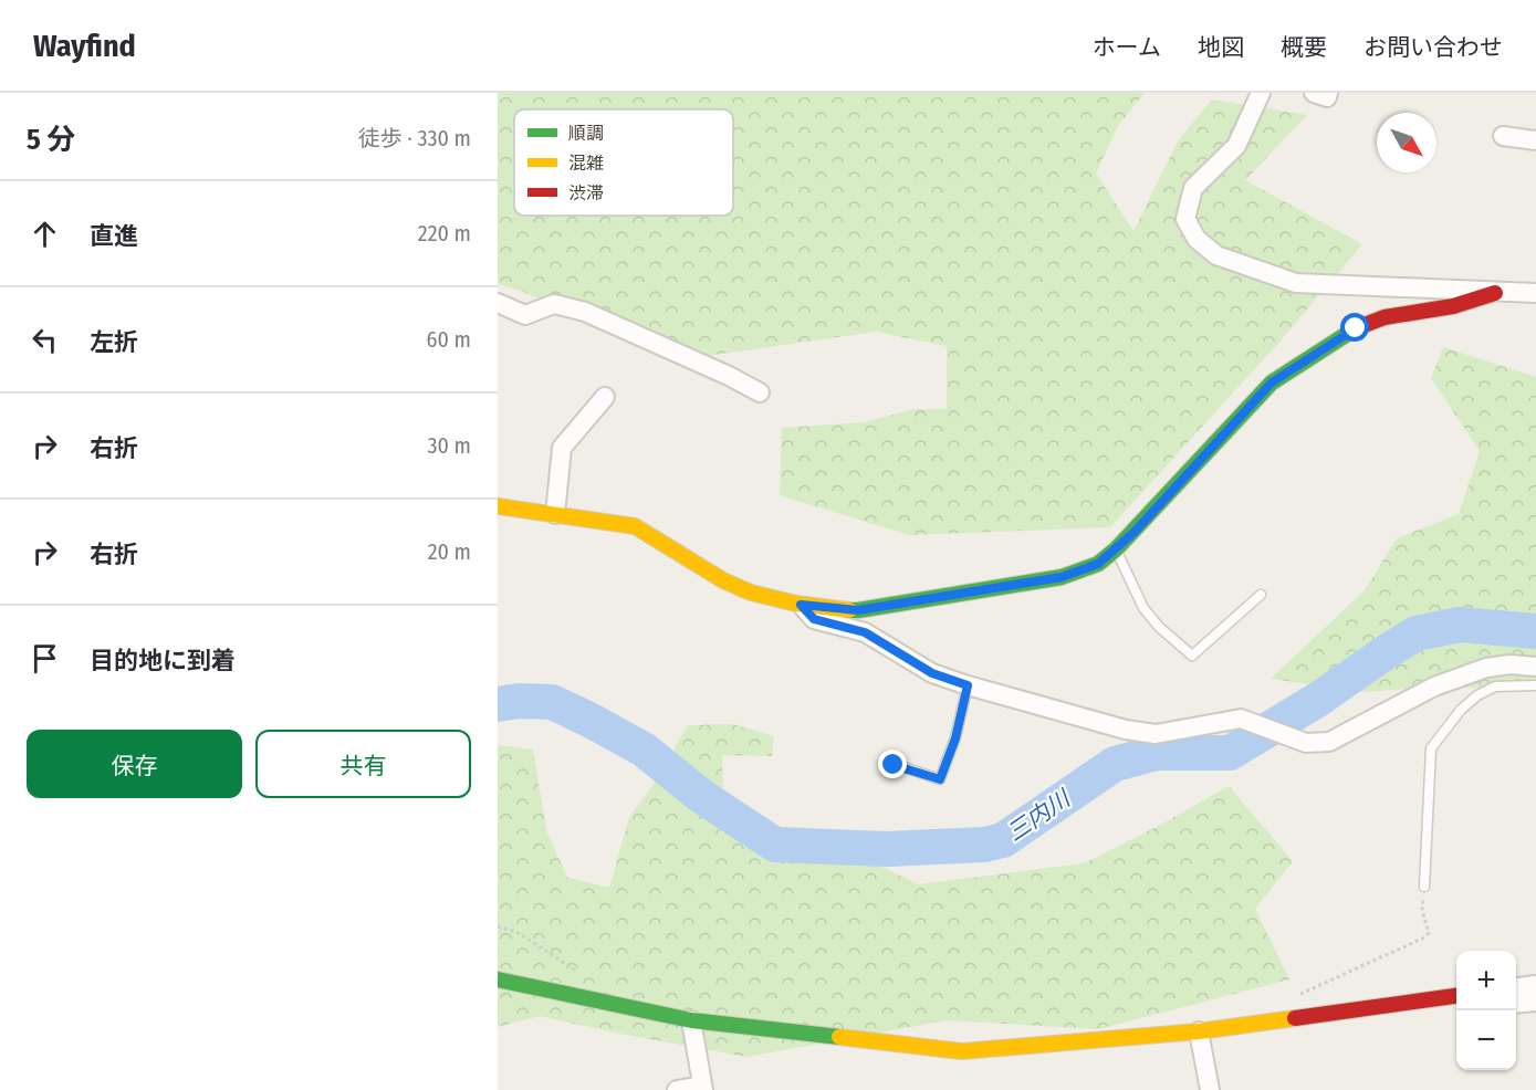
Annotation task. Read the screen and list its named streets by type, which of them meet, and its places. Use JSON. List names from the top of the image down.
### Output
{
  "water": ["三内川"],
  "legend": ["順調", "混雑", "渋滞"],
  "north": "bottom right",
  "page": {
    "header": "Wayfind",
    "nav": [
      "ホーム",
      "地図",
      "概要",
      "お問い合わせ"
    ],
    "heading": ["5 分", "徒歩 · 330 m"],
    "list": [
      ["直進", "220 m"],
      ["左折", "60 m"],
      ["右折", "30 m"],
      ["右折", "20 m"],
      "目的地に到着"
    ],
    "buttons": ["保存", "共有"],
    "map_buttons": ["+", "−"]
  }
}
